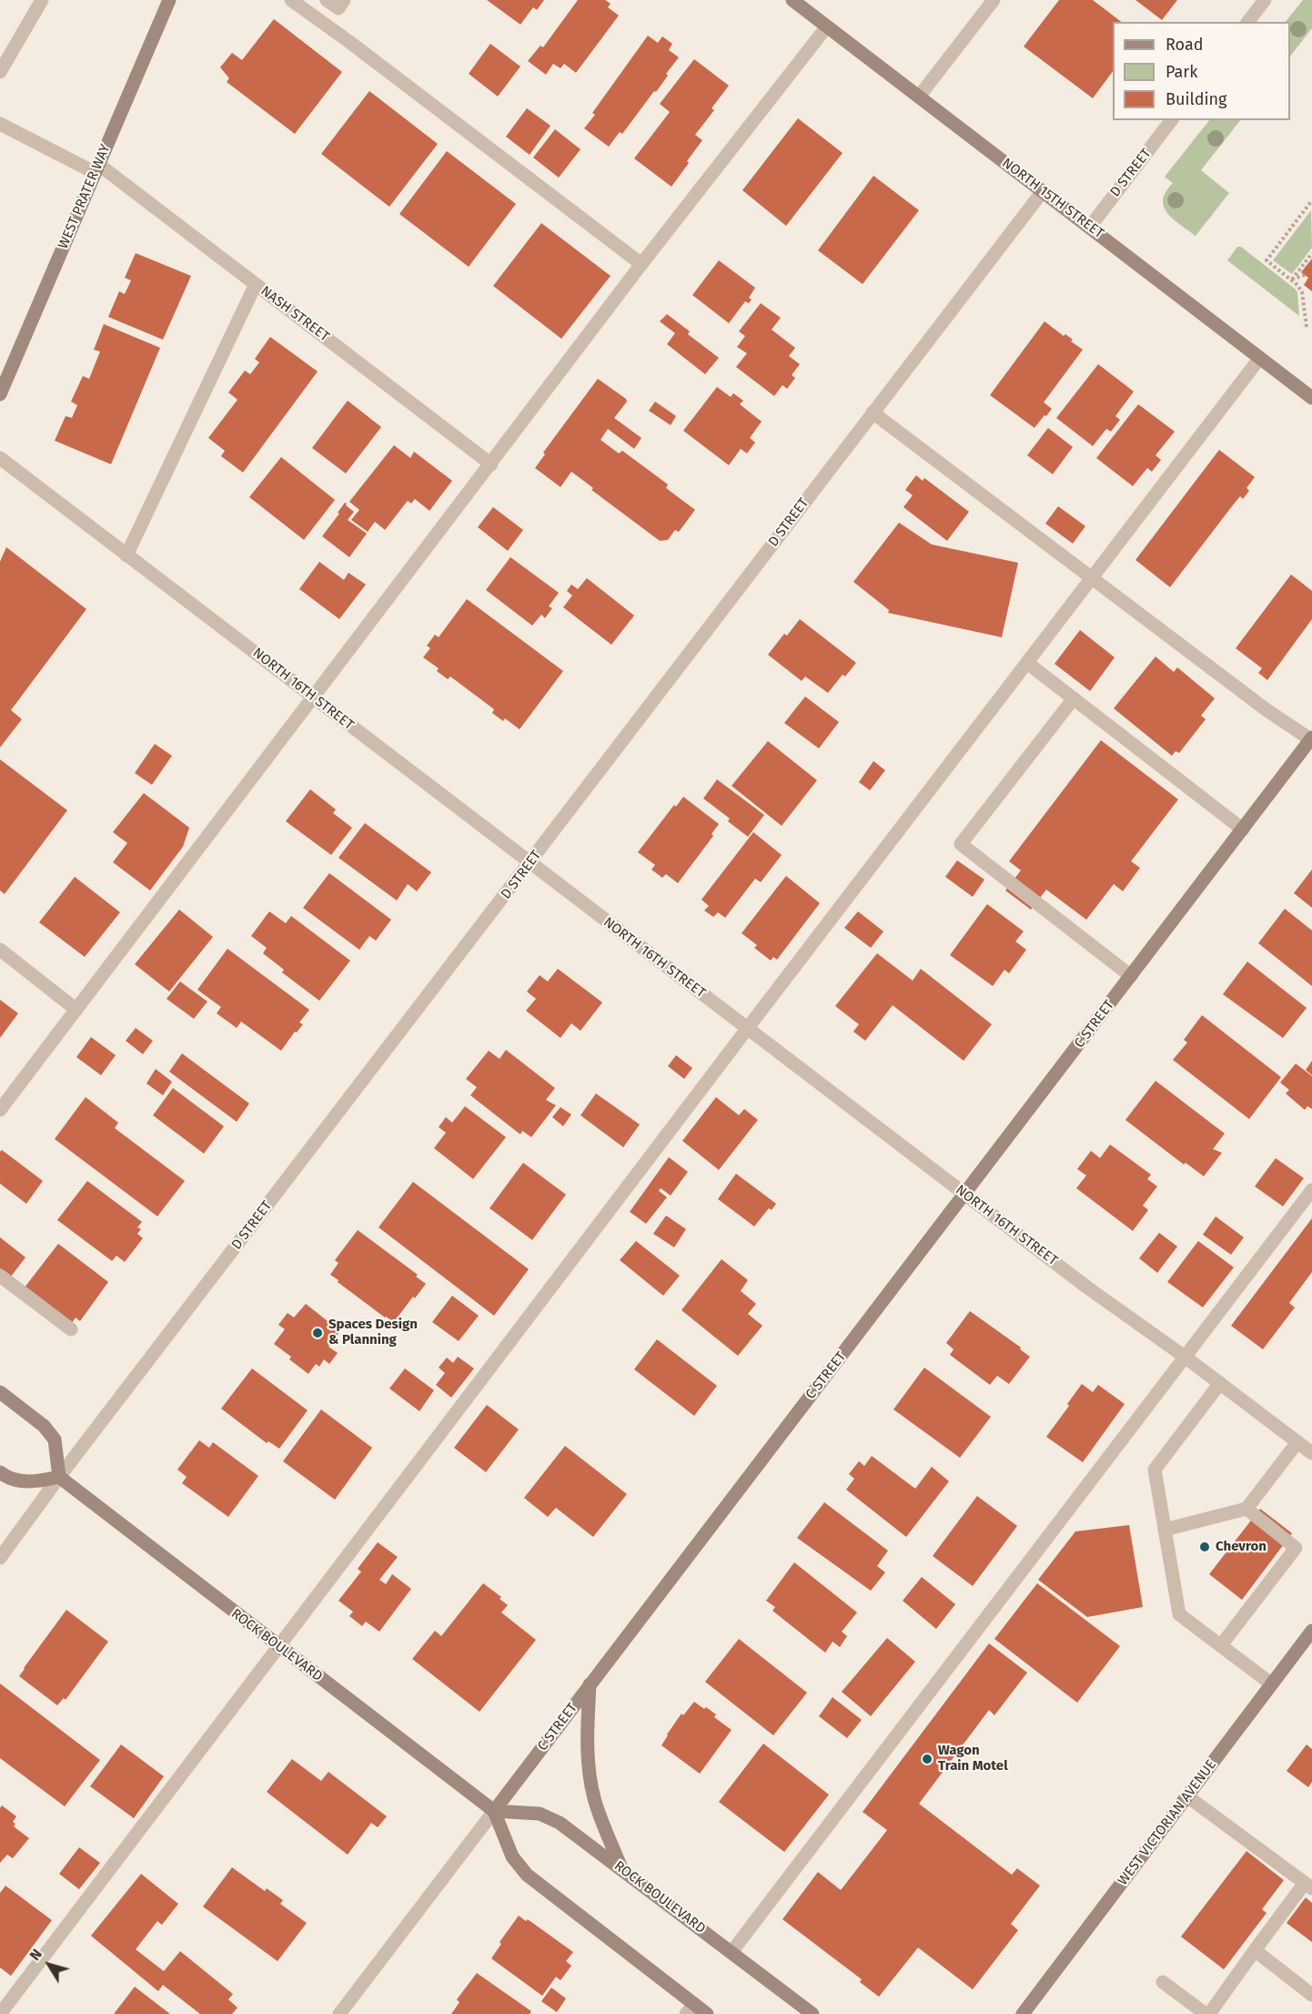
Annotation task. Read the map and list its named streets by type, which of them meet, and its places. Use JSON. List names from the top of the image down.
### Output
{
  "streets": {
    "main road": [
      "WEST PRATER WAY",
      "NORTH 15TH STREET",
      "C STREET",
      "ROCK BOULEVARD",
      "WEST VICTORIAN AVENUE"
    ],
    "street": ["D STREET", "NASH STREET", "NORTH 16TH STREET"]
  },
  "crossings": [
    ["D STREET", "NORTH 15TH STREET"],
    ["D STREET", "NORTH 16TH STREET"],
    ["D STREET", "ROCK BOULEVARD"],
    ["WEST PRATER WAY", "NASH STREET"],
    ["NORTH 16TH STREET", "C STREET"],
    ["C STREET", "ROCK BOULEVARD"]
  ],
  "places": ["Spaces Design & Planning", "Chevron", "Wagon Train Motel"],
  "legend": ["Road", "Park", "Building"],
  "north": "top left"
}
